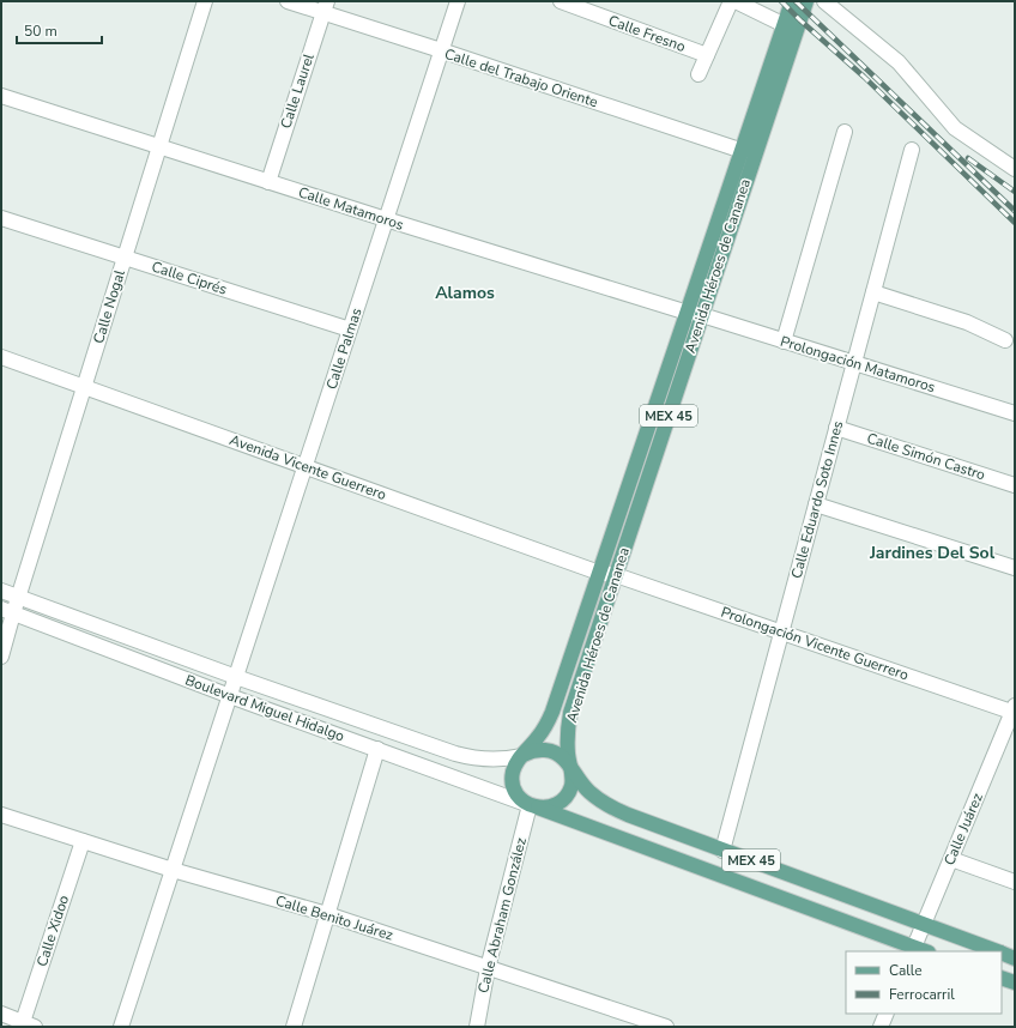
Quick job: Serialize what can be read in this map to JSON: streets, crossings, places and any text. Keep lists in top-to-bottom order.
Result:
{
  "streets": {
    "main road": ["Avenida Héroes de Cananea", "MEX 45"],
    "street": [
      "Calle Fresno",
      "Calle del Trabajo Oriente",
      "Calle Laurel",
      "Calle Matamoros",
      "Calle Ciprés",
      "Calle Nogal",
      "Calle Palmas",
      "Prolongación Matamoros",
      "Calle Simón Castro",
      "Avenida Vicente Guerrero",
      "Calle Eduardo Soto Innes",
      "Prolongación Vicente Guerrero",
      "Boulevard Miguel Hidalgo",
      "Calle Juárez",
      "Calle Abraham González",
      "Calle Benito Juárez",
      "Calle Xidoo"
    ]
  },
  "crossings": [
    ["Calle del Trabajo Oriente", "Calle Laurel"],
    ["Calle del Trabajo Oriente", "Avenida Héroes de Cananea"],
    ["Calle del Trabajo Oriente", "Calle Palmas"],
    ["Calle Laurel", "Calle Matamoros"],
    ["Calle Matamoros", "Avenida Héroes de Cananea"],
    ["Calle Matamoros", "Calle Nogal"],
    ["Calle Matamoros", "Calle Palmas"],
    ["Calle Matamoros", "Prolongación Matamoros"],
    ["Avenida Héroes de Cananea", "Prolongación Matamoros"],
    ["Avenida Héroes de Cananea", "MEX 45"],
    ["Avenida Héroes de Cananea", "Avenida Vicente Guerrero"],
    ["Avenida Héroes de Cananea", "Prolongación Vicente Guerrero"],
    ["Avenida Héroes de Cananea", "Boulevard Miguel Hidalgo"],
    ["Avenida Héroes de Cananea", "Calle Abraham González"],
    ["Calle Ciprés", "Calle Nogal"],
    ["Calle Ciprés", "Calle Palmas"],
    ["Calle Nogal", "Avenida Vicente Guerrero"],
    ["Calle Nogal", "Boulevard Miguel Hidalgo"],
    ["Calle Palmas", "Avenida Vicente Guerrero"],
    ["Calle Palmas", "Boulevard Miguel Hidalgo"],
    ["Calle Palmas", "Calle Benito Juárez"],
    ["Prolongación Matamoros", "Calle Eduardo Soto Innes"],
    ["MEX 45", "Calle Eduardo Soto Innes"],
    ["MEX 45", "Boulevard Miguel Hidalgo"],
    ["MEX 45", "Calle Juárez"],
    ["MEX 45", "Calle Abraham González"],
    ["Calle Simón Castro", "Calle Eduardo Soto Innes"],
    ["Avenida Vicente Guerrero", "Prolongación Vicente Guerrero"],
    ["Calle Eduardo Soto Innes", "Prolongación Vicente Guerrero"],
    ["Prolongación Vicente Guerrero", "Calle Juárez"],
    ["Boulevard Miguel Hidalgo", "Calle Abraham González"],
    ["Calle Abraham González", "Calle Benito Juárez"],
    ["Calle Benito Juárez", "Calle Xidoo"]
  ],
  "districts": ["Alamos", "Jardines Del Sol"],
  "legend": ["Calle", "Ferrocarril"],
  "scale_bar": "50 m"
}
